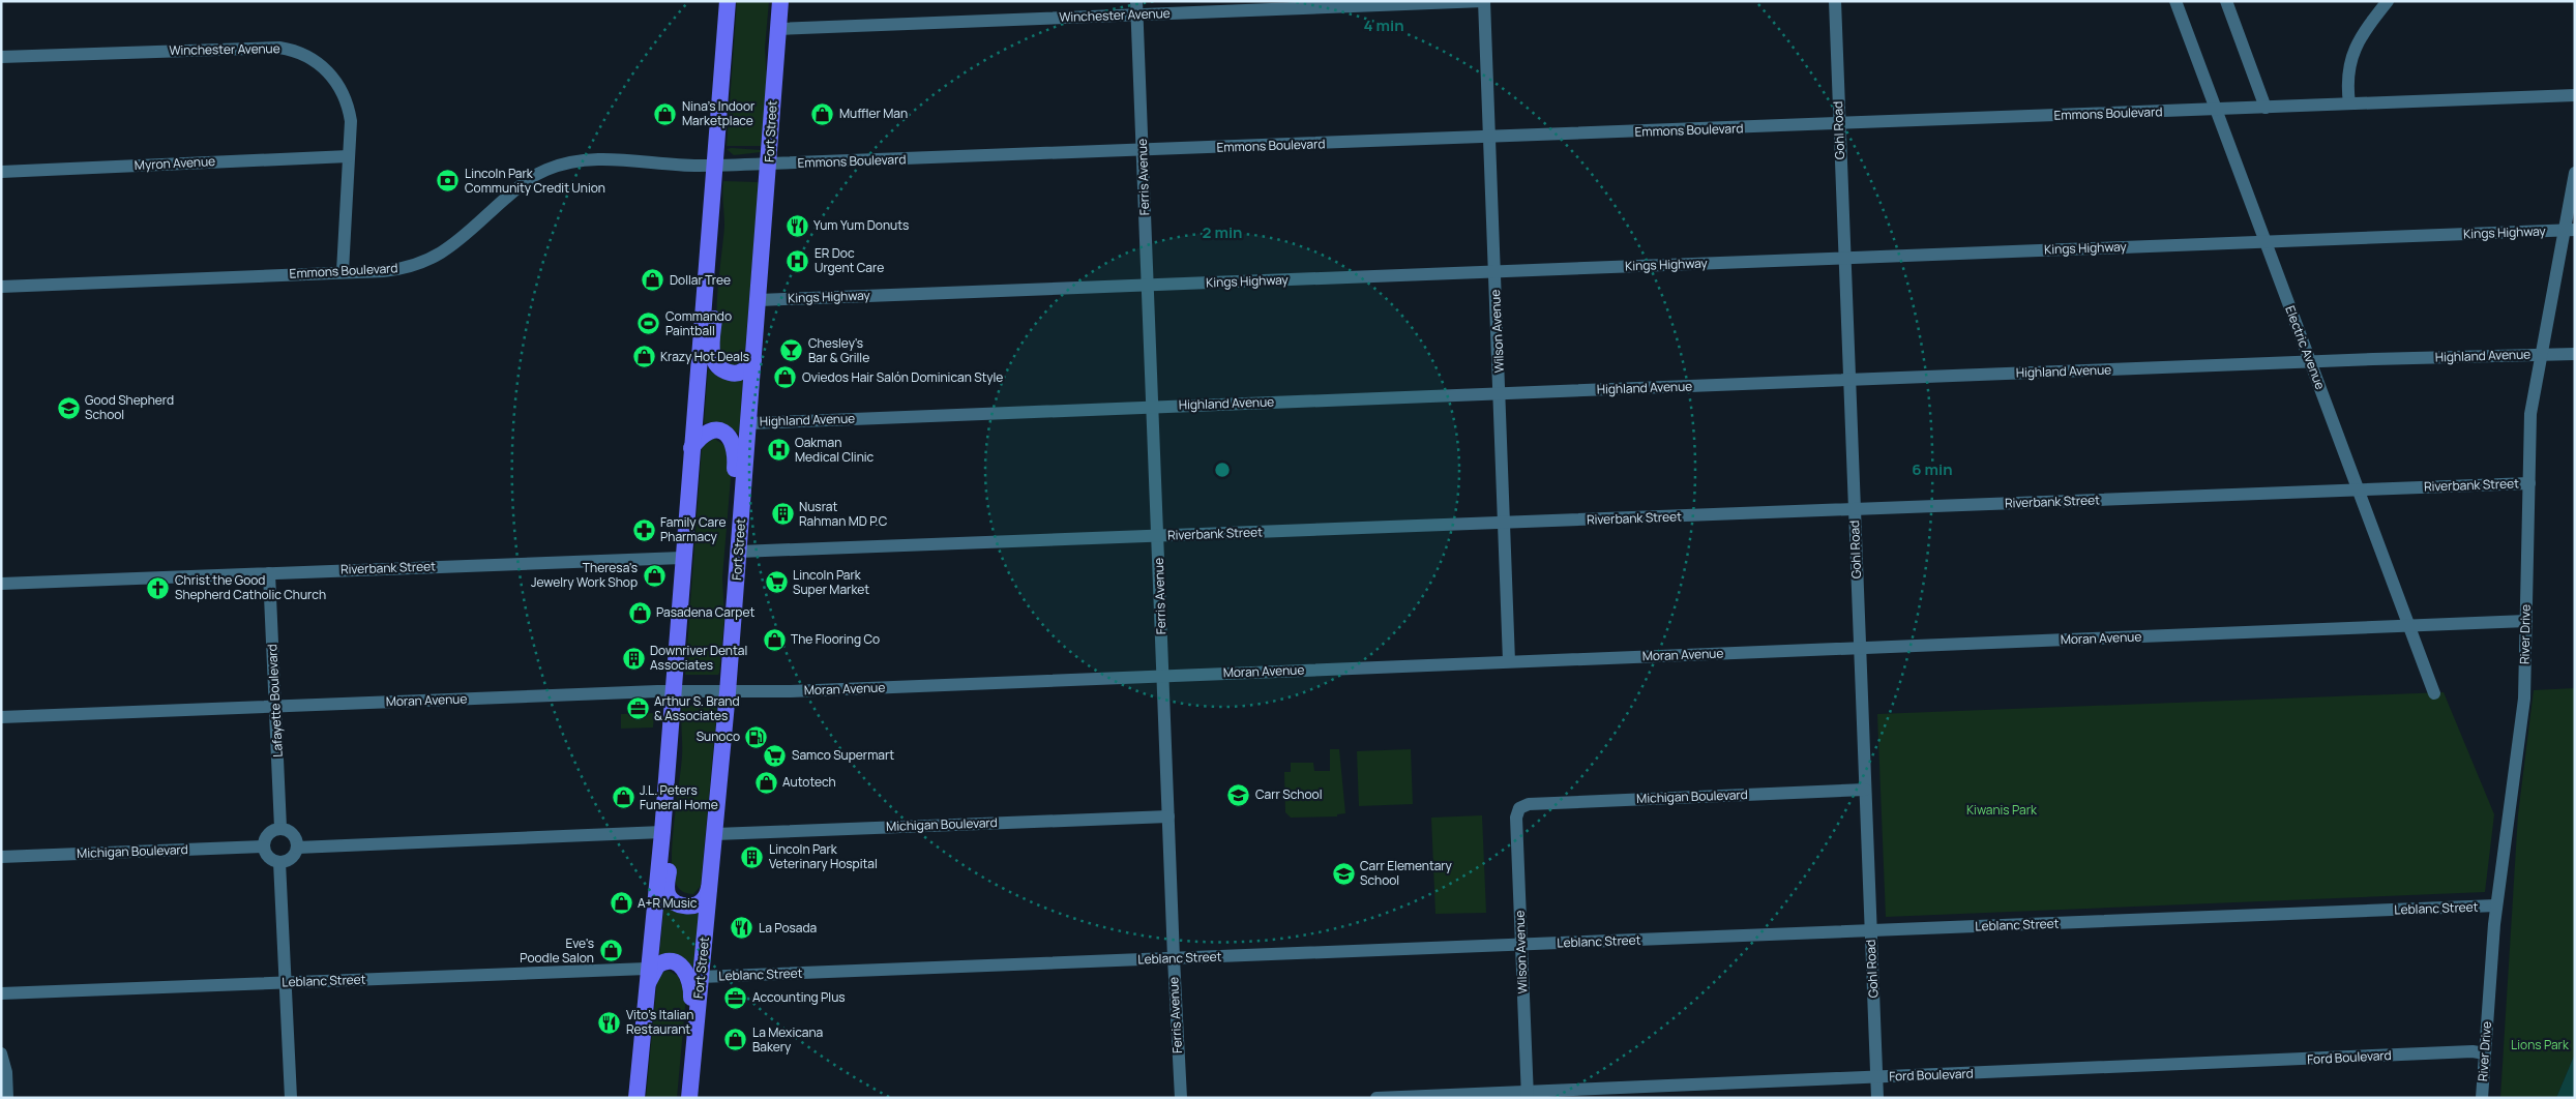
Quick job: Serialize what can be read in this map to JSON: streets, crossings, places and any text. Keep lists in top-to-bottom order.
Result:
{
  "streets": {
    "main road": ["Fort Street"],
    "street": [
      "Winchester Avenue",
      "Emmons Boulevard",
      "Gohl Road",
      "Myron Avenue",
      "Ferris Avenue",
      "Kings Highway",
      "Wilson Avenue",
      "Electric Avenue",
      "Highland Avenue",
      "Riverbank Street",
      "River Drive",
      "Moran Avenue",
      "Lafayette Boulevard",
      "Michigan Boulevard",
      "Leblanc Street",
      "Ford Boulevard"
    ]
  },
  "crossings": [
    ["Winchester Avenue", "Emmons Boulevard"],
    ["Winchester Avenue", "Fort Street"],
    ["Winchester Avenue", "Myron Avenue"],
    ["Winchester Avenue", "Ferris Avenue"],
    ["Winchester Avenue", "Wilson Avenue"],
    ["Emmons Boulevard", "Gohl Road"],
    ["Emmons Boulevard", "Fort Street"],
    ["Emmons Boulevard", "Ferris Avenue"],
    ["Emmons Boulevard", "Wilson Avenue"],
    ["Emmons Boulevard", "Electric Avenue"],
    ["Gohl Road", "Kings Highway"],
    ["Gohl Road", "Highland Avenue"],
    ["Gohl Road", "Riverbank Street"],
    ["Gohl Road", "Moran Avenue"],
    ["Gohl Road", "Michigan Boulevard"],
    ["Gohl Road", "Leblanc Street"],
    ["Gohl Road", "Ford Boulevard"],
    ["Fort Street", "Kings Highway"],
    ["Fort Street", "Highland Avenue"],
    ["Fort Street", "Riverbank Street"],
    ["Fort Street", "Moran Avenue"],
    ["Fort Street", "Michigan Boulevard"],
    ["Fort Street", "Leblanc Street"],
    ["Ferris Avenue", "Kings Highway"],
    ["Ferris Avenue", "Highland Avenue"],
    ["Ferris Avenue", "Riverbank Street"],
    ["Ferris Avenue", "Moran Avenue"],
    ["Ferris Avenue", "Michigan Boulevard"],
    ["Ferris Avenue", "Leblanc Street"],
    ["Kings Highway", "Wilson Avenue"],
    ["Kings Highway", "Electric Avenue"],
    ["Kings Highway", "River Drive"],
    ["Wilson Avenue", "Highland Avenue"],
    ["Wilson Avenue", "Riverbank Street"],
    ["Wilson Avenue", "Moran Avenue"],
    ["Wilson Avenue", "Michigan Boulevard"],
    ["Wilson Avenue", "Leblanc Street"],
    ["Wilson Avenue", "Ford Boulevard"],
    ["Electric Avenue", "Highland Avenue"],
    ["Electric Avenue", "Riverbank Street"],
    ["Electric Avenue", "Moran Avenue"],
    ["Highland Avenue", "River Drive"],
    ["Riverbank Street", "River Drive"],
    ["Riverbank Street", "Lafayette Boulevard"],
    ["River Drive", "Moran Avenue"],
    ["River Drive", "Leblanc Street"],
    ["River Drive", "Ford Boulevard"],
    ["Moran Avenue", "Lafayette Boulevard"],
    ["Lafayette Boulevard", "Michigan Boulevard"]
  ],
  "parks": ["Kiwanis Park", "Lions Park"],
  "places": {
    "shop": [
      "Nina's Indoor Marketplace",
      "Muffler Man",
      "Dollar Tree",
      "Krazy Hot Deals",
      "Oviedos Hair Salón Dominican Style",
      "Theresa's Jewelry Work Shop",
      "Pasadena Carpet",
      "The Flooring Co",
      "Autotech",
      "J.L. Peters Funeral Home",
      "A+R Music",
      "Eve's Poodle Salon",
      "La Mexicana Bakery"
    ],
    "bank": ["Lincoln Park Community Credit Union"],
    "restaurant": ["Yum Yum Donuts", "La Posada", "Vito's Italian Restaurant"],
    "hospital": ["ER Doc Urgent Care", "Oakman Medical Clinic"],
    "sports": ["Commando Paintball"],
    "bar": ["Chesley's Bar & Grille"],
    "school or university": ["Good Shepherd School", "Carr School", "Carr Elementary School"],
    "building": ["Nusrat Rahman MD P.C", "Downriver Dental Associates", "Lincoln Park Veterinary Hospital"],
    "pharmacy": ["Family Care Pharmacy"],
    "supermarket": ["Lincoln Park Super Market", "Samco Supermart"],
    "church": ["Christ the Good Shepherd Catholic Church"],
    "office": ["Arthur S. Brand & Associates", "Accounting Plus"],
    "fuel station": ["Sunoco"]
  },
  "rings": ["4 min", "2 min", "6 min"]
}
